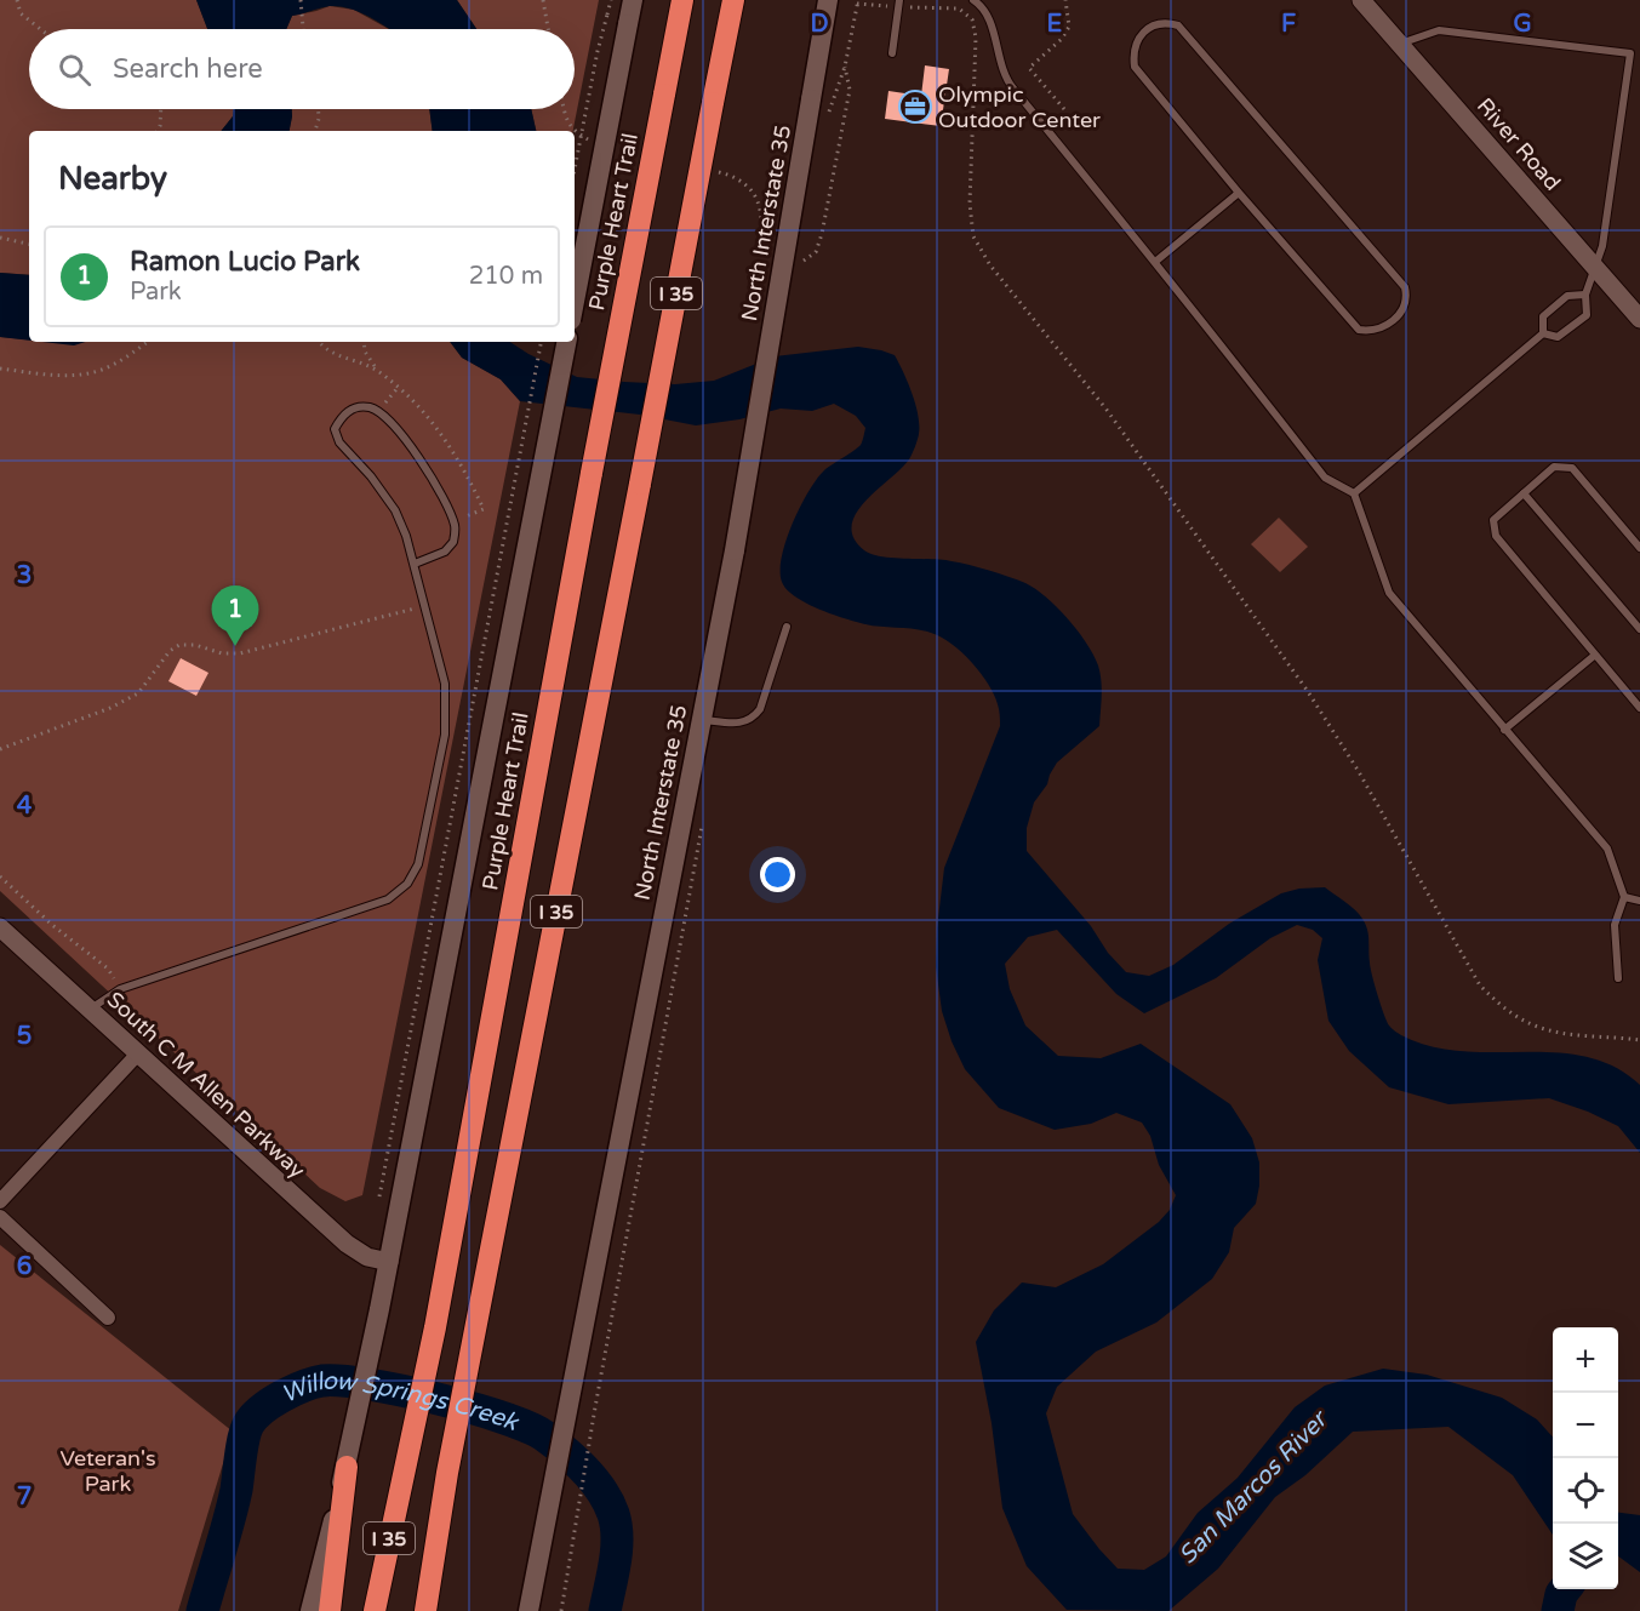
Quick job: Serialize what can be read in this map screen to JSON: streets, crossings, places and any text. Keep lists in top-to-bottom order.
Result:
{
  "streets": {
    "highway": ["Purple Heart Trail", "I 35"],
    "main road": ["North Interstate 35"],
    "street": ["River Road", "South C M Allen Parkway"]
  },
  "water": ["Willow Springs Creek", "San Marcos River"],
  "parks": ["Veteran's Park"],
  "places": {
    "office": ["Olympic Outdoor Center"]
  },
  "page": {
    "search": "Search here",
    "heading": "Nearby",
    "list": [
      {
        "mark": "1",
        "name": "Ramon Lucio Park",
        "note": "Park",
        "value": "210 m"
      }
    ],
    "pins": "1",
    "map_buttons": ["+", "−"]
  },
  "grid": {
    "columns": [
      "D",
      "E",
      "F",
      "G"
    ],
    "rows": [
      "3",
      "4",
      "5",
      "6",
      "7"
    ]
  }
}
